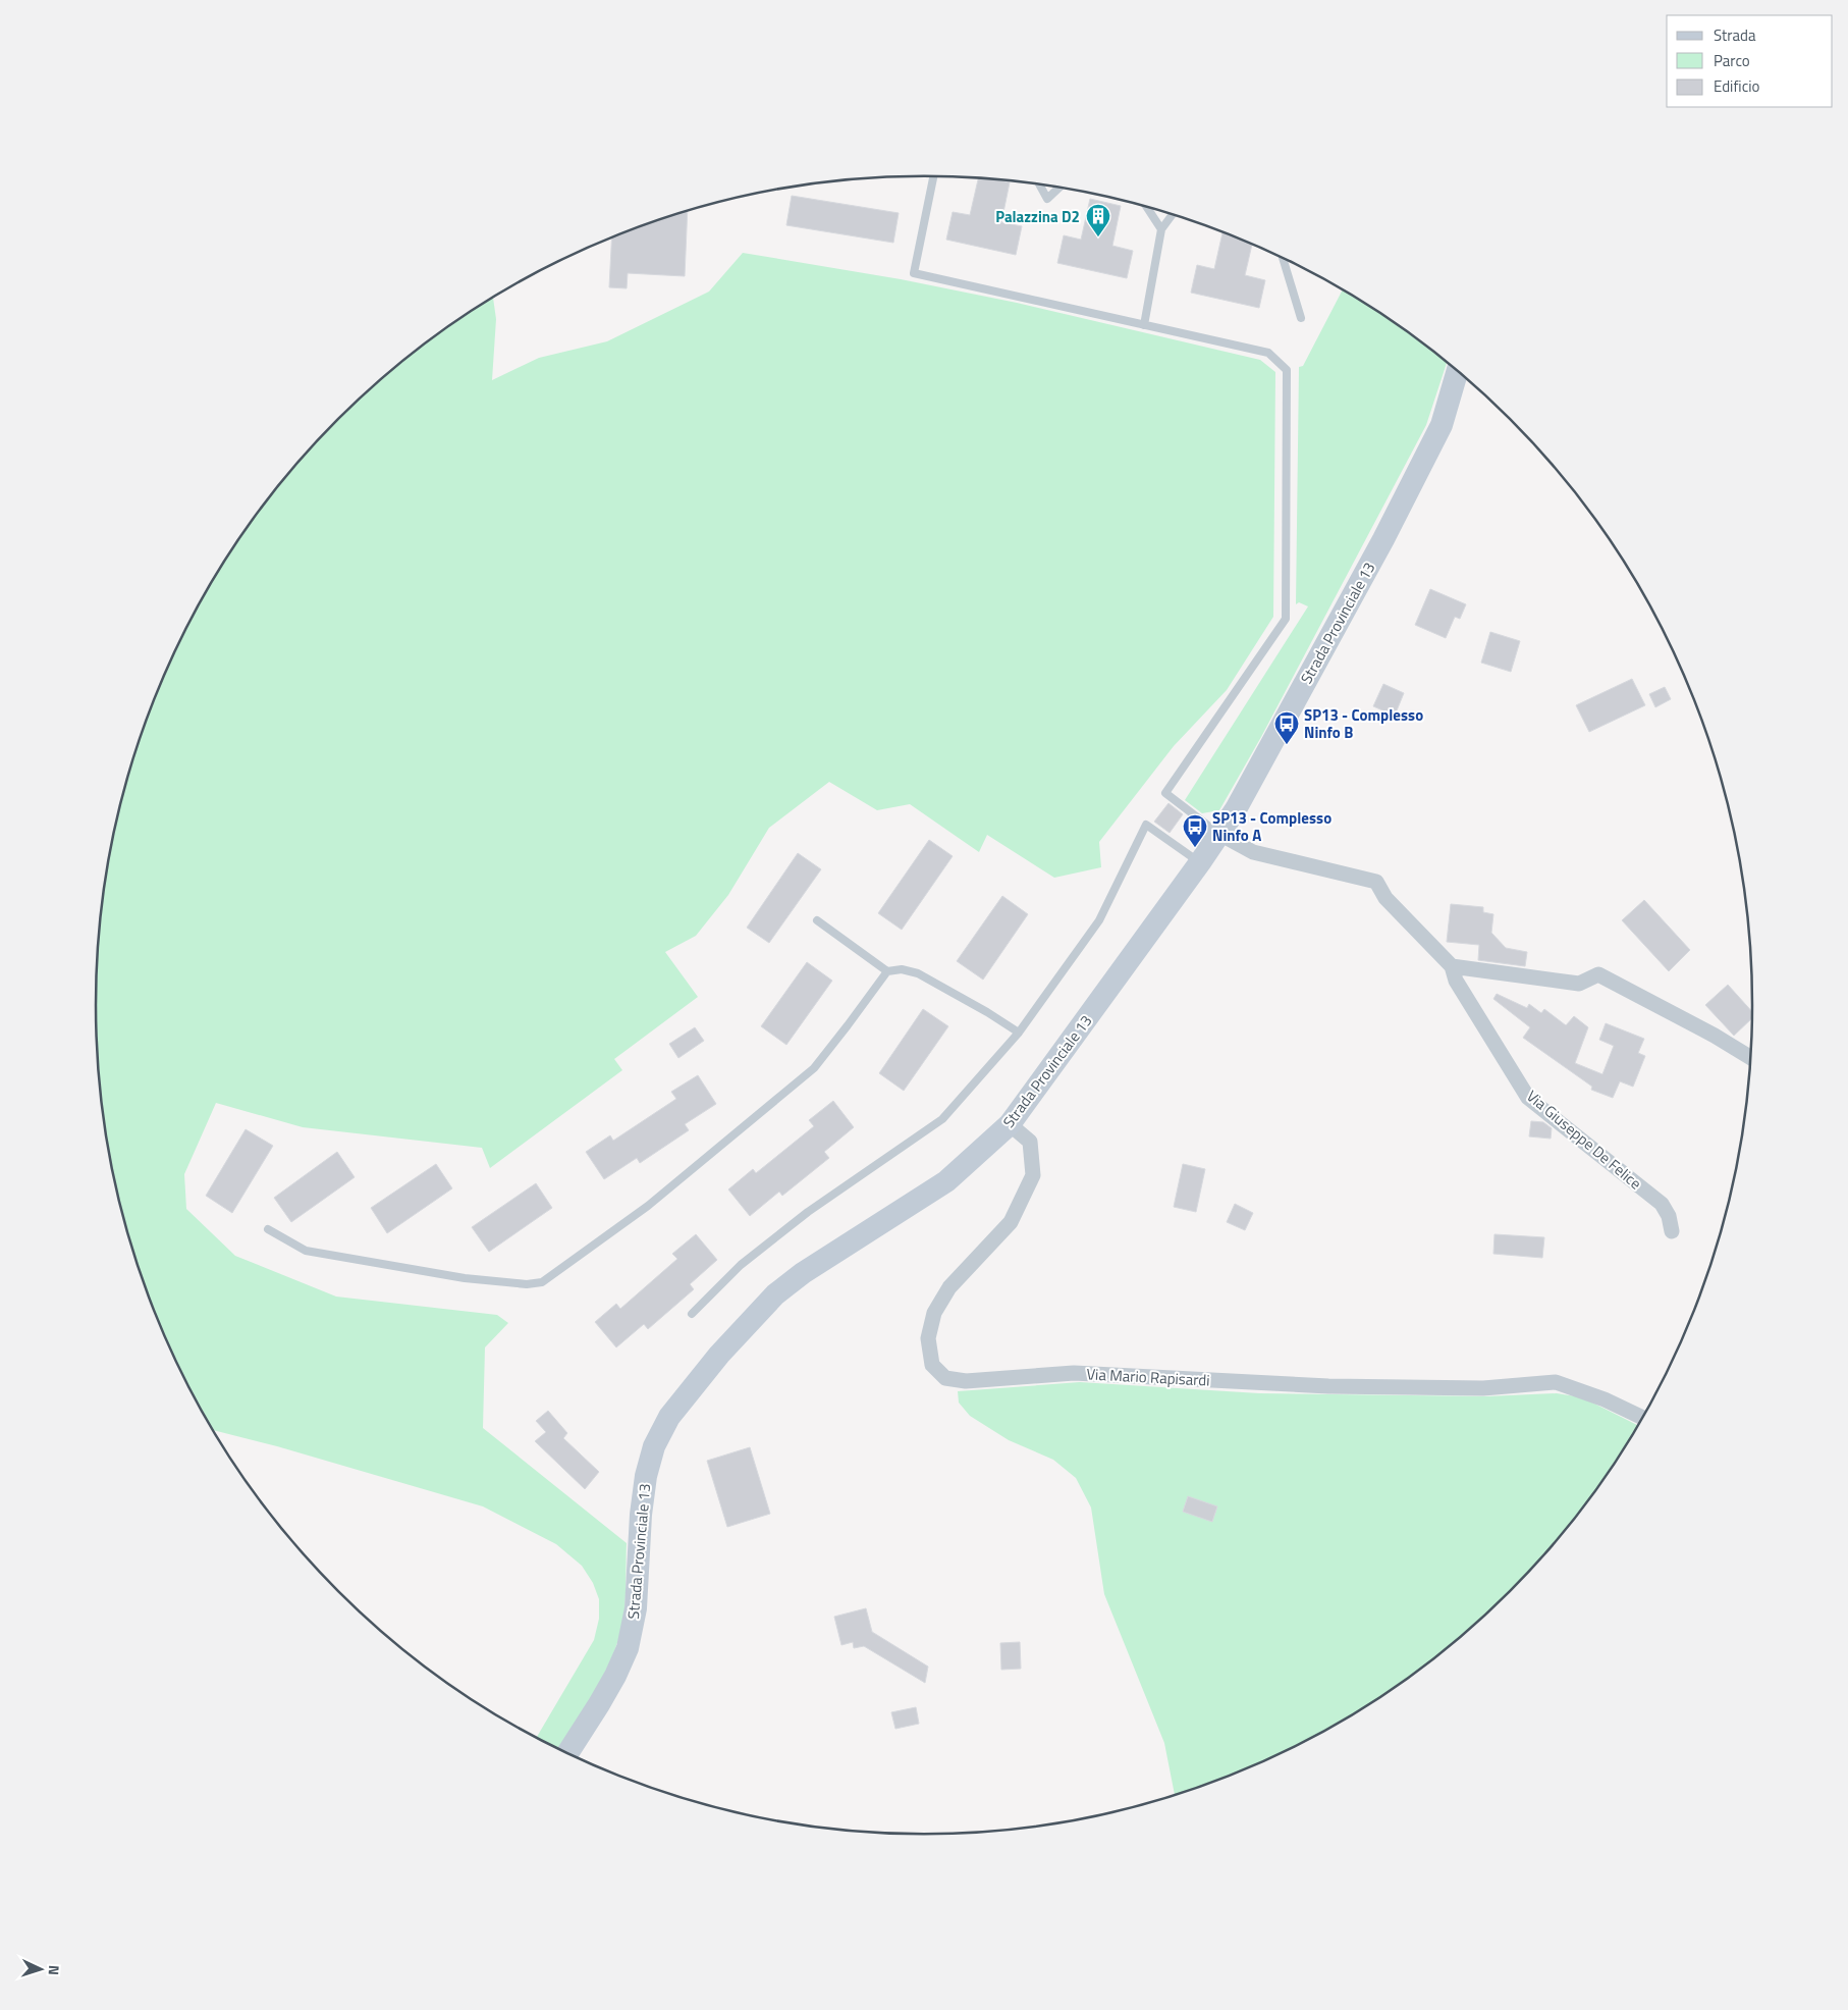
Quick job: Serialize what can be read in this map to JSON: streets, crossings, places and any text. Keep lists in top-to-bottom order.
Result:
{
  "streets": {
    "main road": ["Strada Provinciale 13"],
    "street": ["Via Giuseppe De Felice", "Via Mario Rapisardi"]
  },
  "crossings": [
    ["Strada Provinciale 13", "Via Mario Rapisardi"]
  ],
  "places": {
    "building": ["Palazzina D2"],
    "bus stop": ["SP13 - Complesso Ninfo B", "SP13 - Complesso Ninfo A"]
  },
  "legend": ["Strada", "Parco", "Edificio"],
  "north": "right"
}
